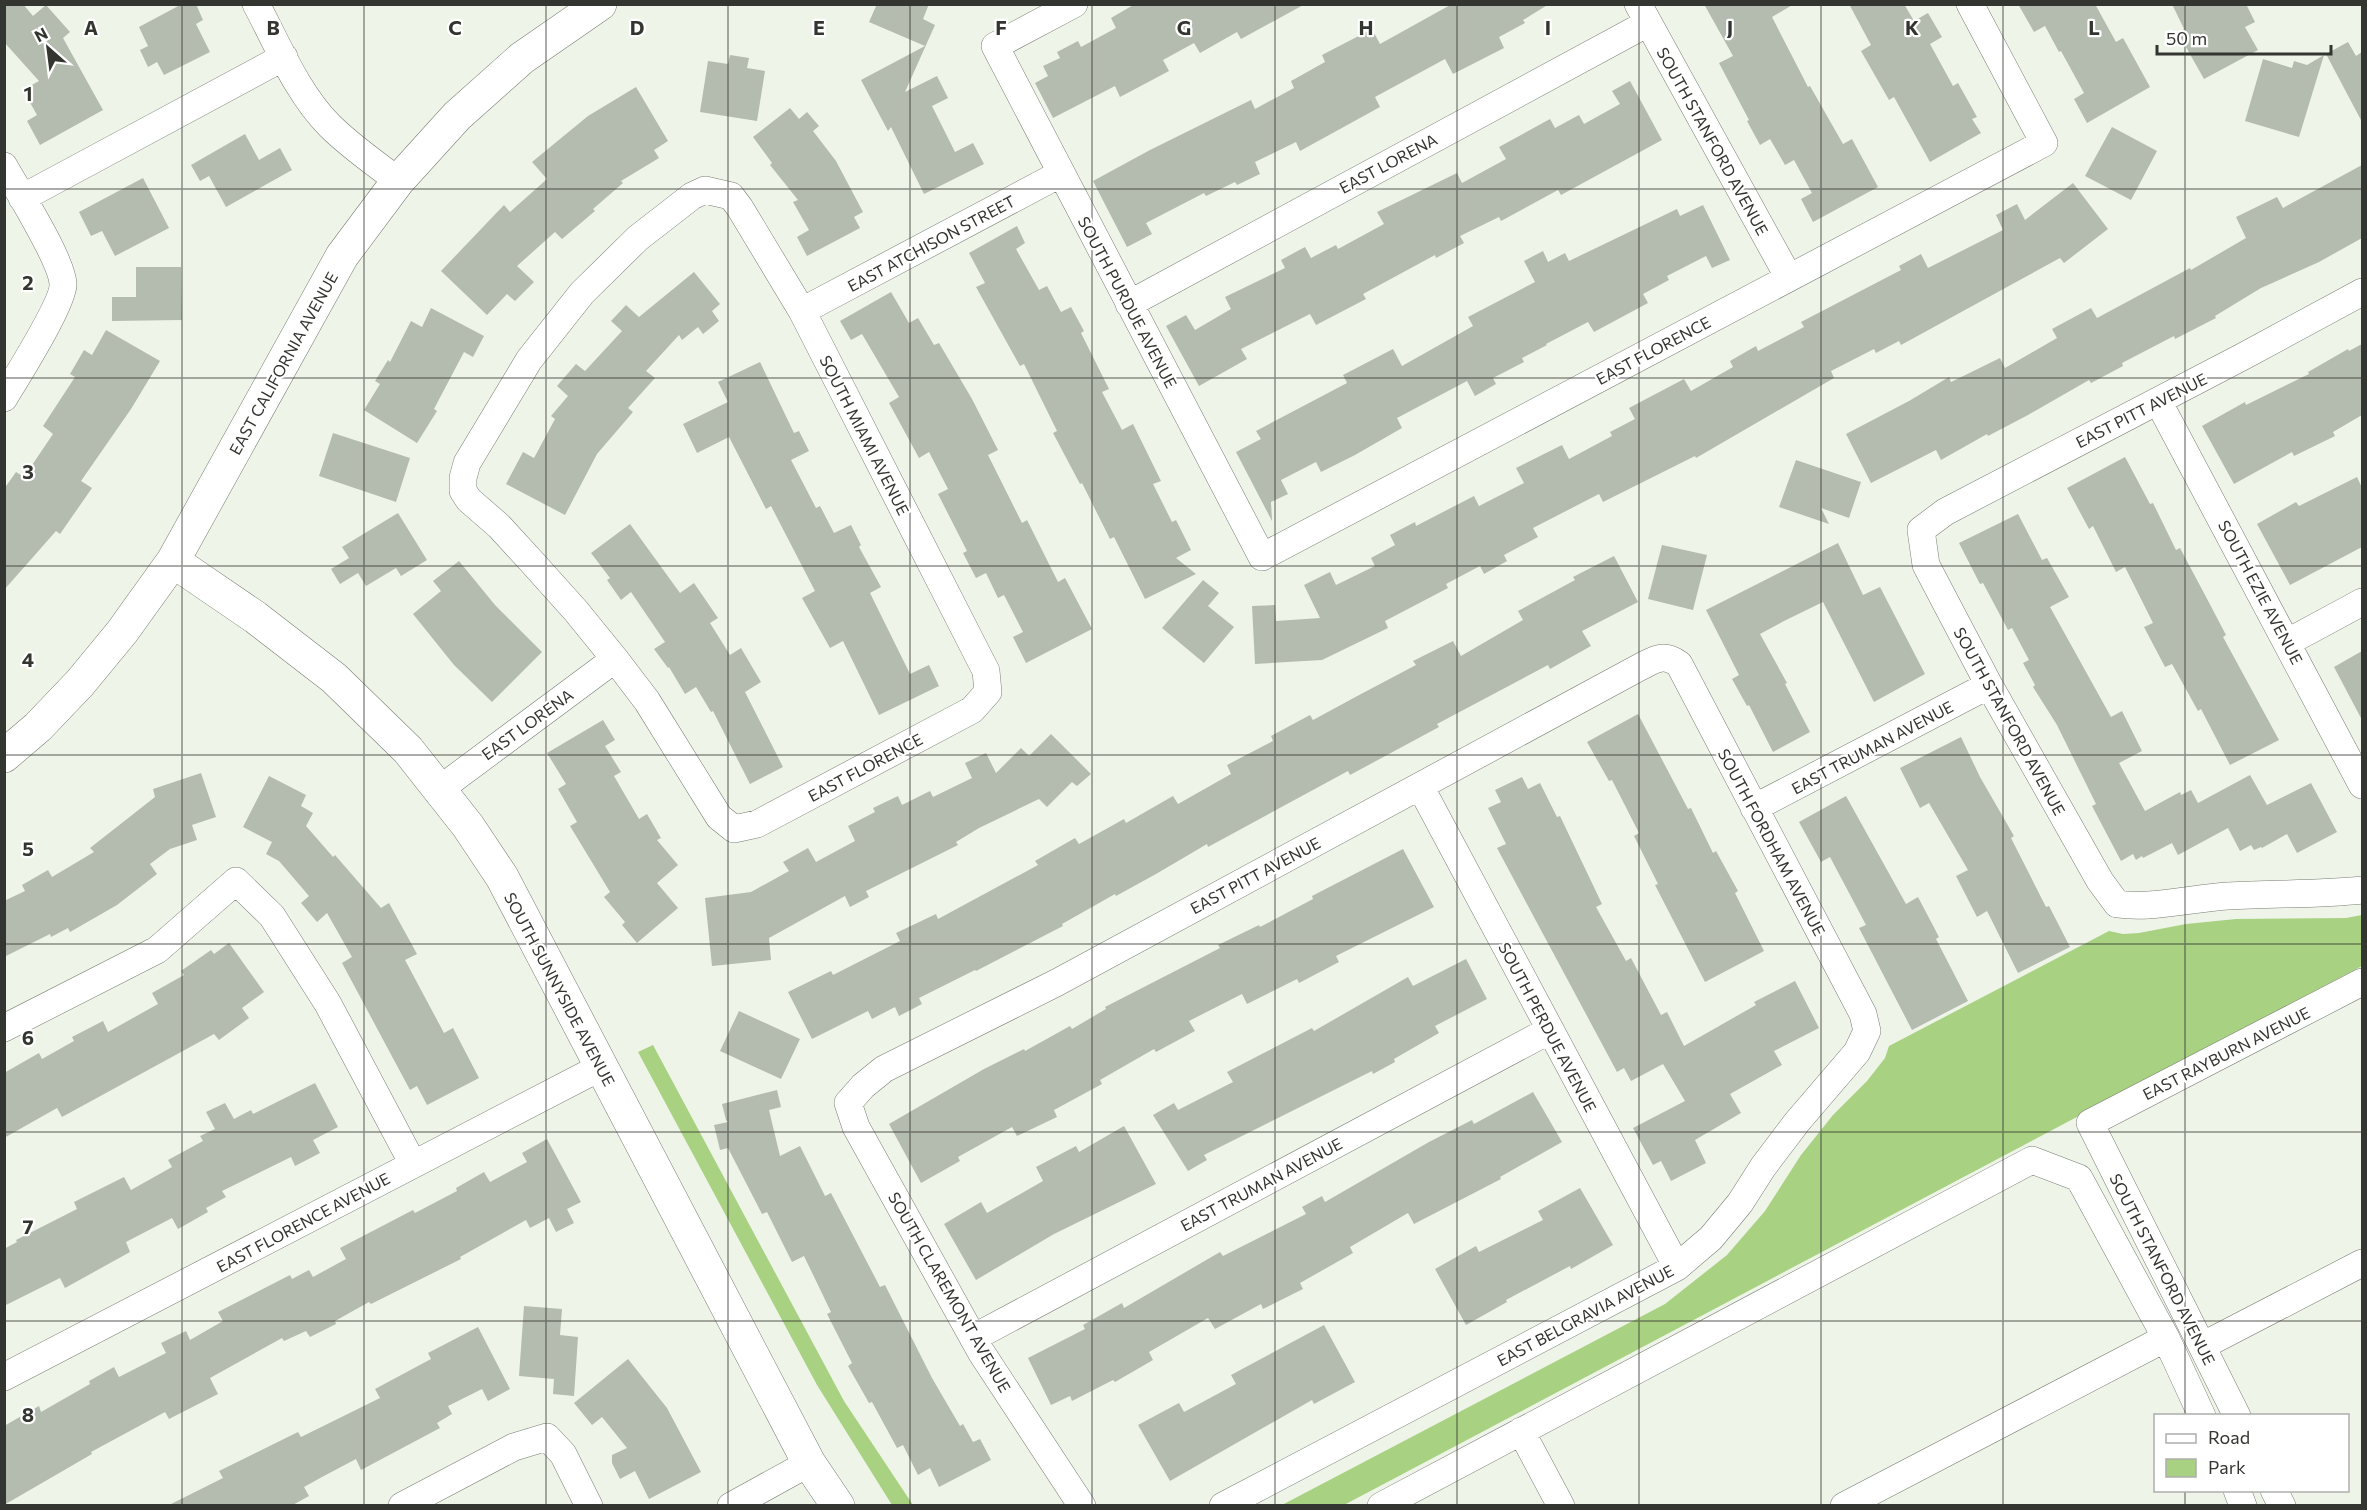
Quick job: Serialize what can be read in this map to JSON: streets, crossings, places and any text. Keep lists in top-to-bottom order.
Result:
{
  "streets": {
    "street": [
      "SOUTH STANFORD AVENUE",
      "EAST LORENA",
      "EAST ATCHISON STREET",
      "SOUTH PURDUE AVENUE",
      "EAST FLORENCE",
      "EAST CALIFORNIA AVENUE",
      "EAST PITT AVENUE",
      "SOUTH MIAMI AVENUE",
      "SOUTH EZIE AVENUE",
      "EAST TRUMAN AVENUE",
      "SOUTH FORDHAM AVENUE",
      "SOUTH SUNNYSIDE AVENUE",
      "SOUTH PERDUE AVENUE",
      "EAST RAYBURN AVENUE",
      "EAST FLORENCE AVENUE",
      "SOUTH CLAREMONT AVENUE",
      "EAST BELGRAVIA AVENUE"
    ]
  },
  "crossings": [
    ["SOUTH STANFORD AVENUE", "EAST LORENA"],
    ["SOUTH STANFORD AVENUE", "EAST FLORENCE"],
    ["SOUTH STANFORD AVENUE", "EAST PITT AVENUE"],
    ["SOUTH STANFORD AVENUE", "EAST TRUMAN AVENUE"],
    ["SOUTH STANFORD AVENUE", "EAST RAYBURN AVENUE"],
    ["EAST LORENA", "SOUTH PURDUE AVENUE"],
    ["EAST LORENA", "EAST FLORENCE"],
    ["EAST LORENA", "SOUTH MIAMI AVENUE"],
    ["EAST LORENA", "SOUTH SUNNYSIDE AVENUE"],
    ["EAST ATCHISON STREET", "SOUTH PURDUE AVENUE"],
    ["EAST ATCHISON STREET", "SOUTH MIAMI AVENUE"],
    ["SOUTH PURDUE AVENUE", "EAST FLORENCE"],
    ["EAST FLORENCE", "SOUTH MIAMI AVENUE"],
    ["EAST CALIFORNIA AVENUE", "SOUTH SUNNYSIDE AVENUE"],
    ["EAST PITT AVENUE", "SOUTH EZIE AVENUE"],
    ["EAST PITT AVENUE", "SOUTH FORDHAM AVENUE"],
    ["EAST PITT AVENUE", "SOUTH PERDUE AVENUE"],
    ["EAST PITT AVENUE", "SOUTH CLAREMONT AVENUE"],
    ["EAST TRUMAN AVENUE", "SOUTH FORDHAM AVENUE"],
    ["EAST TRUMAN AVENUE", "SOUTH PERDUE AVENUE"],
    ["EAST TRUMAN AVENUE", "SOUTH CLAREMONT AVENUE"],
    ["SOUTH FORDHAM AVENUE", "EAST BELGRAVIA AVENUE"],
    ["SOUTH SUNNYSIDE AVENUE", "EAST FLORENCE AVENUE"],
    ["SOUTH PERDUE AVENUE", "EAST BELGRAVIA AVENUE"]
  ],
  "legend": ["Road", "Park"],
  "scale_bar": "50 m",
  "north": "top left",
  "grid": {
    "columns": [
      "A",
      "B",
      "C",
      "D",
      "E",
      "F",
      "G",
      "H",
      "I",
      "J",
      "K",
      "L"
    ],
    "rows": [
      "1",
      "2",
      "3",
      "4",
      "5",
      "6",
      "7",
      "8"
    ]
  }
}
